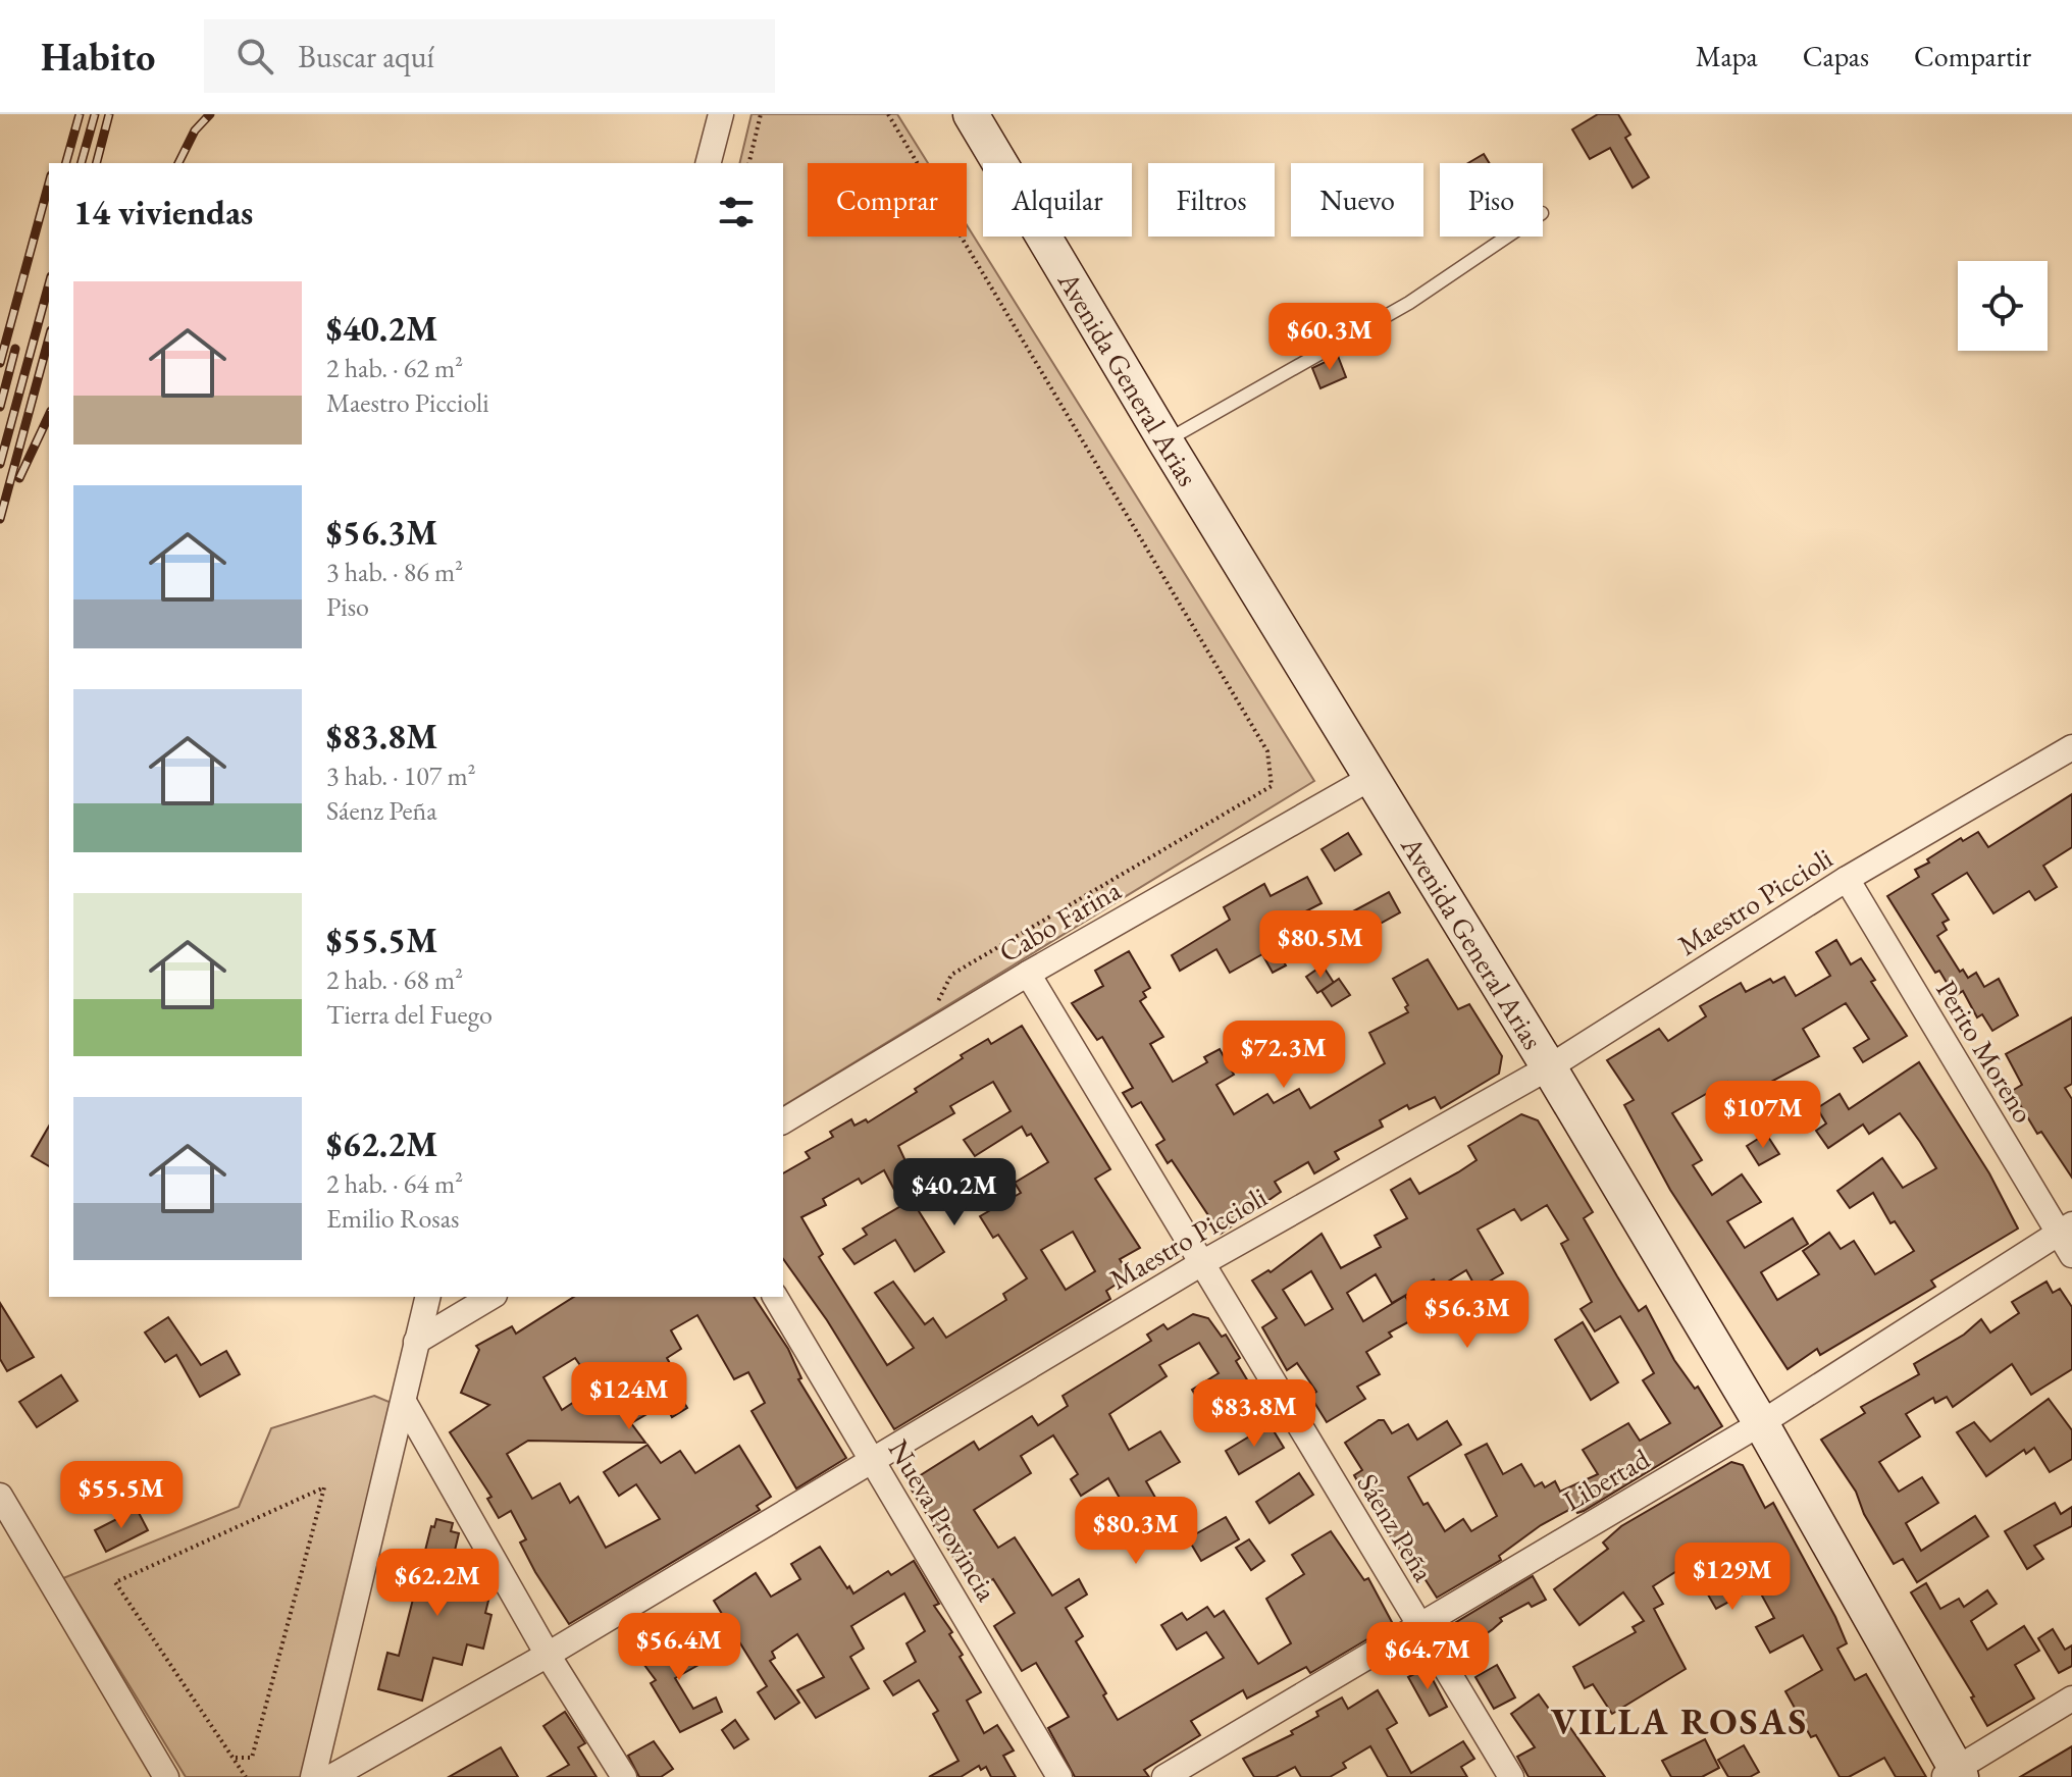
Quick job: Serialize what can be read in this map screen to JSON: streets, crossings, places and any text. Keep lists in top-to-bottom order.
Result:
{
  "streets": {
    "main road": ["Avenida General Arias"],
    "street": [
      "Maestro Piccioli",
      "Cabo Farina",
      "Perito Moreno",
      "Libertad",
      "Nueva Provincia",
      "Sáenz Peña"
    ]
  },
  "crossings": [
    ["Avenida General Arias", "Maestro Piccioli"],
    ["Avenida General Arias", "Cabo Farina"],
    ["Avenida General Arias", "Libertad"],
    ["Maestro Piccioli", "Perito Moreno"],
    ["Maestro Piccioli", "Nueva Provincia"],
    ["Maestro Piccioli", "Sáenz Peña"],
    ["Cabo Farina", "Sáenz Peña"],
    ["Perito Moreno", "Libertad"],
    ["Libertad", "Sáenz Peña"]
  ],
  "districts": ["VILLA ROSAS"],
  "page": {
    "header": "Habito",
    "search": "Buscar aquí",
    "nav": ["Mapa", "Capas", "Compartir"],
    "chip": [
      "Comprar",
      "Alquilar",
      "Filtros",
      "Nuevo",
      "Piso"
    ],
    "heading": "14 viviendas",
    "list": [
      {
        "name": "$40.2M",
        "note": "2 hab. · 62 m² · Maestro Piccioli"
      },
      {
        "name": "$56.3M",
        "note": "3 hab. · 86 m² · Piso"
      },
      {
        "name": "$83.8M",
        "note": "3 hab. · 107 m² · Sáenz Peña"
      },
      {
        "name": "$55.5M",
        "note": "2 hab. · 68 m² · Tierra del Fuego"
      },
      {
        "name": "$62.2M",
        "note": "2 hab. · 64 m² · Emilio Rosas"
      }
    ],
    "price": [
      "$60.3M",
      "$80.5M",
      "$72.3M",
      "$107M",
      "$40.2M",
      "$56.3M",
      "$124M",
      "$83.8M",
      "$55.5M",
      "$80.3M",
      "$129M",
      "$62.2M",
      "$56.4M",
      "$64.7M"
    ]
  }
}
